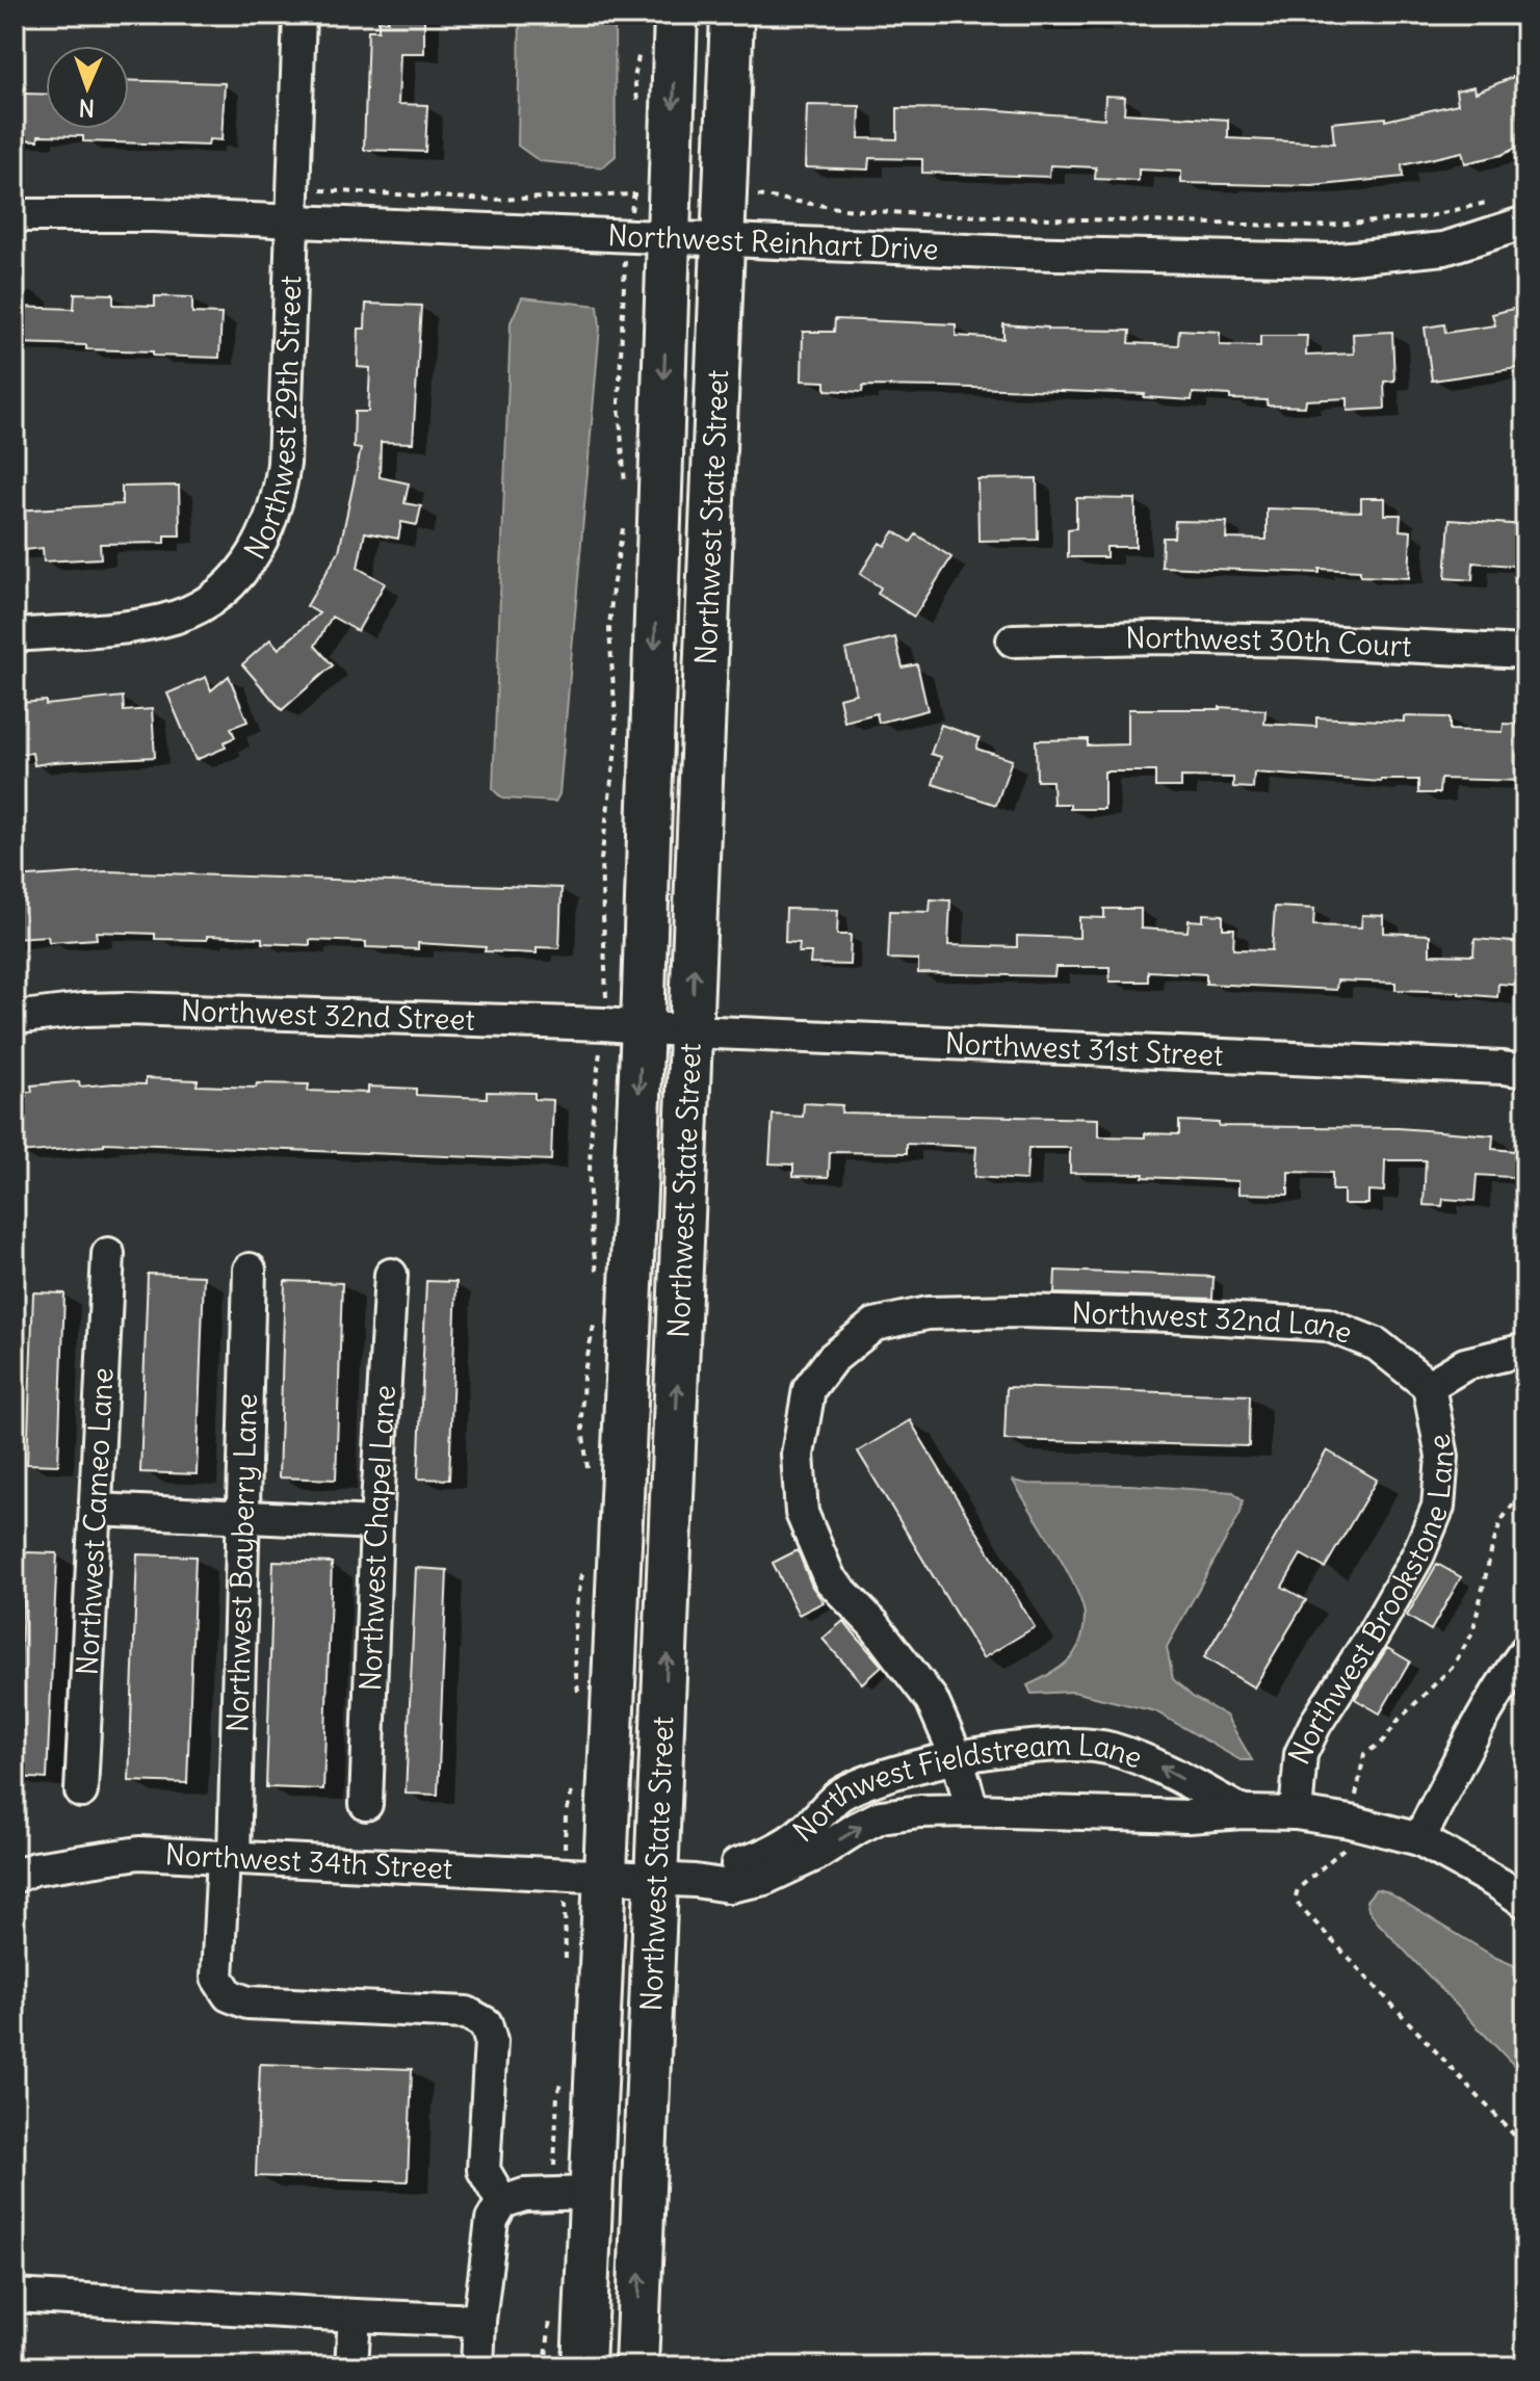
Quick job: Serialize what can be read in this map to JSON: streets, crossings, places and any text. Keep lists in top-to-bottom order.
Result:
{
  "streets": {
    "main road": ["Northwest State Street"],
    "street": [
      "Northwest Reinhart Drive",
      "Northwest 29th Street",
      "Northwest 30th Court",
      "Northwest 32nd Street",
      "Northwest 31st Street",
      "Northwest 32nd Lane",
      "Northwest Cameo Lane",
      "Northwest Chapel Lane",
      "Northwest Bayberry Lane",
      "Northwest Brookstone Lane",
      "Northwest Fieldstream Lane",
      "Northwest 34th Street"
    ]
  },
  "crossings": [
    ["Northwest Reinhart Drive", "Northwest 29th Street"],
    ["Northwest Reinhart Drive", "Northwest State Street"],
    ["Northwest State Street", "Northwest 32nd Street"],
    ["Northwest State Street", "Northwest 31st Street"],
    ["Northwest State Street", "Northwest Fieldstream Lane"],
    ["Northwest State Street", "Northwest 34th Street"],
    ["Northwest 32nd Street", "Northwest 31st Street"],
    ["Northwest 32nd Lane", "Northwest Brookstone Lane"],
    ["Northwest 32nd Lane", "Northwest Fieldstream Lane"],
    ["Northwest Bayberry Lane", "Northwest 34th Street"],
    ["Northwest Brookstone Lane", "Northwest Fieldstream Lane"],
    ["Northwest Fieldstream Lane", "Northwest 34th Street"]
  ],
  "north": "bottom"
}
